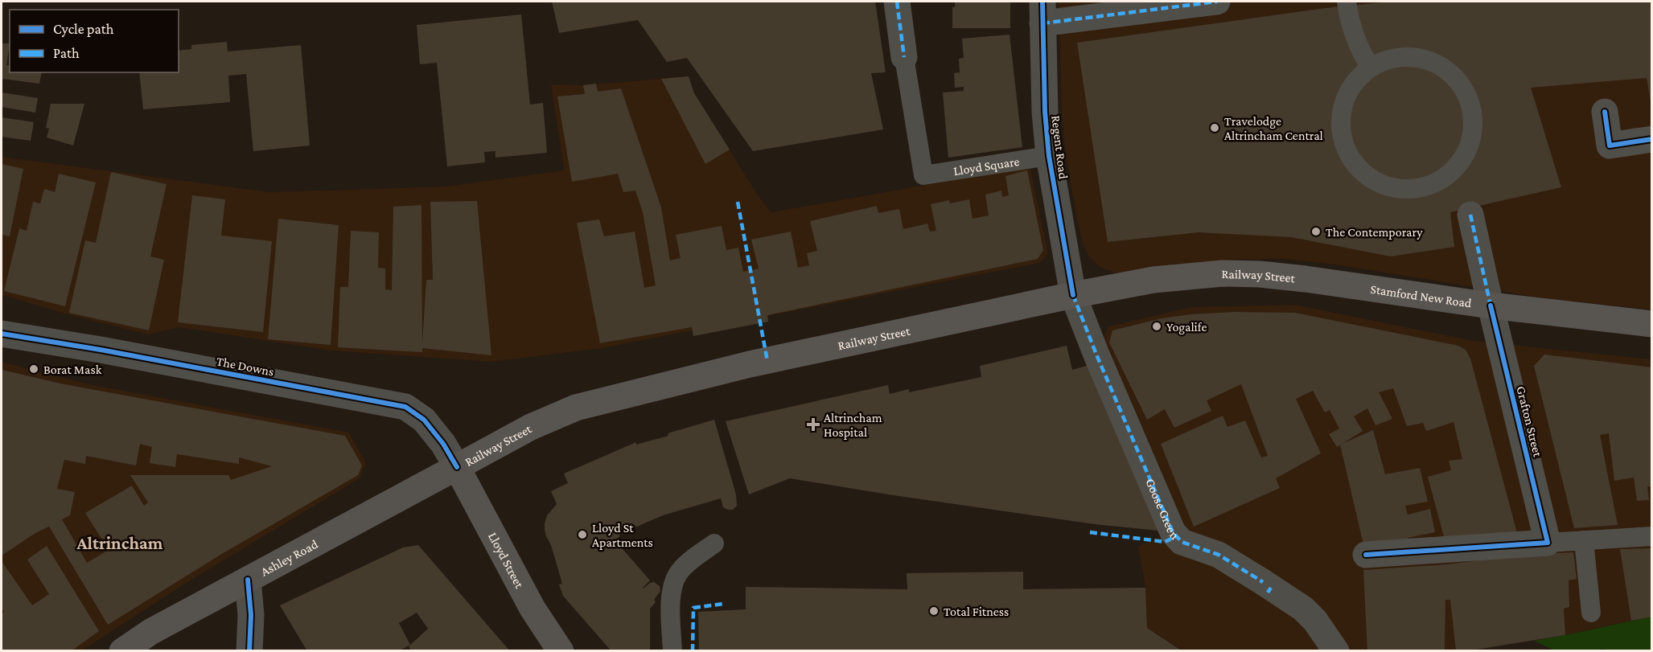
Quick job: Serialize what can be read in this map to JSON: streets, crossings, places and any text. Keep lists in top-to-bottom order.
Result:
{
  "streets": {
    "main road": [
      "Railway Street",
      "Stamford New Road",
      "Ashley Road",
      "Lloyd Street"
    ],
    "street": [
      "Regent Road",
      "The Downs",
      "Grafton Street",
      "Goose Green"
    ],
    "lane": ["Lloyd Square"]
  },
  "crossings": [
    ["Regent Road", "Lloyd Square"],
    ["Regent Road", "Railway Street"],
    ["Regent Road", "Goose Green"],
    ["Railway Street", "Stamford New Road"],
    ["Railway Street", "The Downs"],
    ["Railway Street", "Goose Green"],
    ["Railway Street", "Ashley Road"],
    ["Railway Street", "Lloyd Street"],
    ["Stamford New Road", "Grafton Street"],
    ["The Downs", "Ashley Road"],
    ["The Downs", "Lloyd Street"],
    ["Ashley Road", "Lloyd Street"]
  ],
  "districts": ["Altrincham"],
  "places": {
    "other": [
      "Travelodge Altrincham Central",
      "The Contemporary",
      "Yogalife",
      "Borat Mask",
      "Lloyd St Apartments",
      "Total Fitness"
    ],
    "health": ["Altrincham Hospital"]
  },
  "legend": ["Cycle path", "Path"]
}
